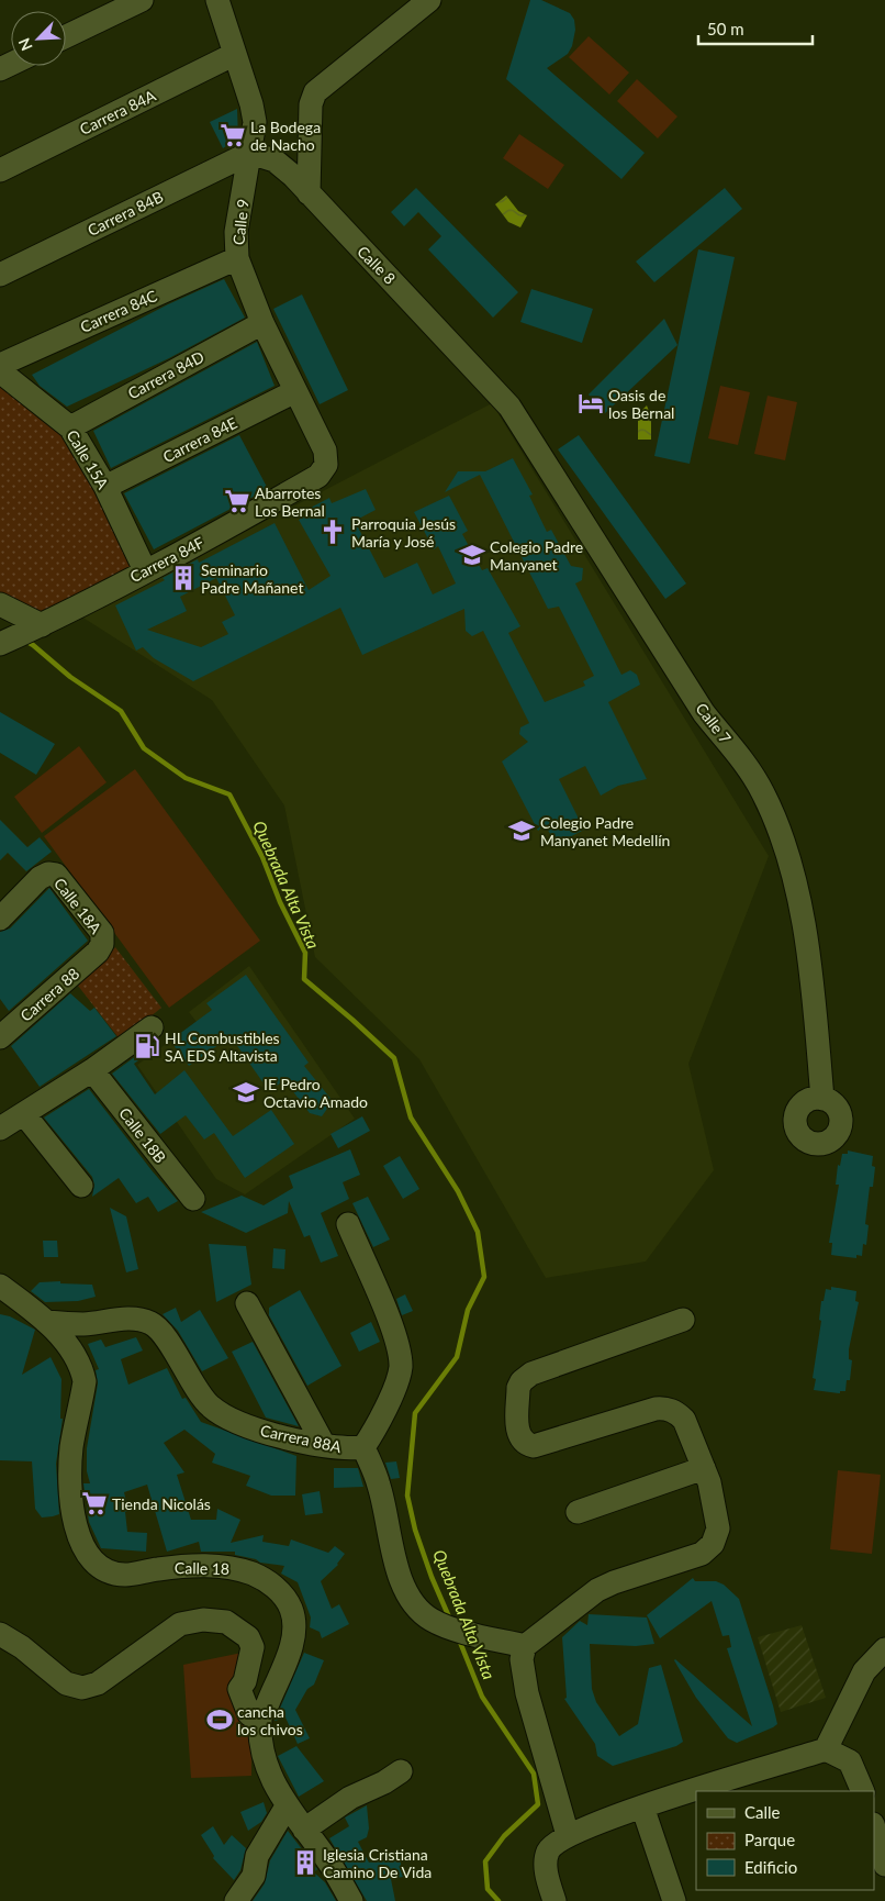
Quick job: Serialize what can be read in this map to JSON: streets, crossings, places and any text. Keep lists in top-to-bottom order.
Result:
{
  "streets": {
    "street": [
      "Carrera 84A",
      "Carrera 84B",
      "Calle 9",
      "Calle 8",
      "Carrera 84C",
      "Carrera 84D",
      "Carrera 84E",
      "Calle 15A",
      "Carrera 84F",
      "Calle 7",
      "Calle 18A",
      "Carrera 88",
      "Calle 18B",
      "Carrera 88A",
      "Calle 18"
    ]
  },
  "crossings": [
    ["Carrera 84A", "Calle 9"],
    ["Carrera 84B", "Calle 9"],
    ["Carrera 84B", "Calle 8"],
    ["Calle 9", "Calle 8"],
    ["Calle 9", "Carrera 84C"],
    ["Calle 9", "Carrera 84D"],
    ["Calle 9", "Carrera 84E"],
    ["Calle 9", "Carrera 84F"],
    ["Calle 8", "Calle 7"],
    ["Carrera 84D", "Calle 15A"],
    ["Carrera 84E", "Calle 15A"],
    ["Calle 15A", "Carrera 84F"],
    ["Calle 18A", "Carrera 88"],
    ["Carrera 88A", "Calle 18"]
  ],
  "water": ["Quebrada Alta Vista"],
  "places": {
    "supermarket": ["La Bodega de Nacho", "Abarrotes Los Bernal", "Tienda Nicolás"],
    "hotel": ["Oasis de los Bernal"],
    "church": ["Parroquia Jesús María y José"],
    "school or university": ["Colegio Padre Manyanet", "Colegio Padre Manyanet Medellín", "IE Pedro Octavio Amado"],
    "building": ["Seminario Padre Mañanet", "Iglesia Cristiana Camino De Vida"],
    "fuel station": ["HL Combustibles SA EDS Altavista"],
    "sports": ["cancha los chivos"]
  },
  "legend": ["Calle", "Parque", "Edificio"],
  "scale_bar": "50 m",
  "north": "bottom left"
}
